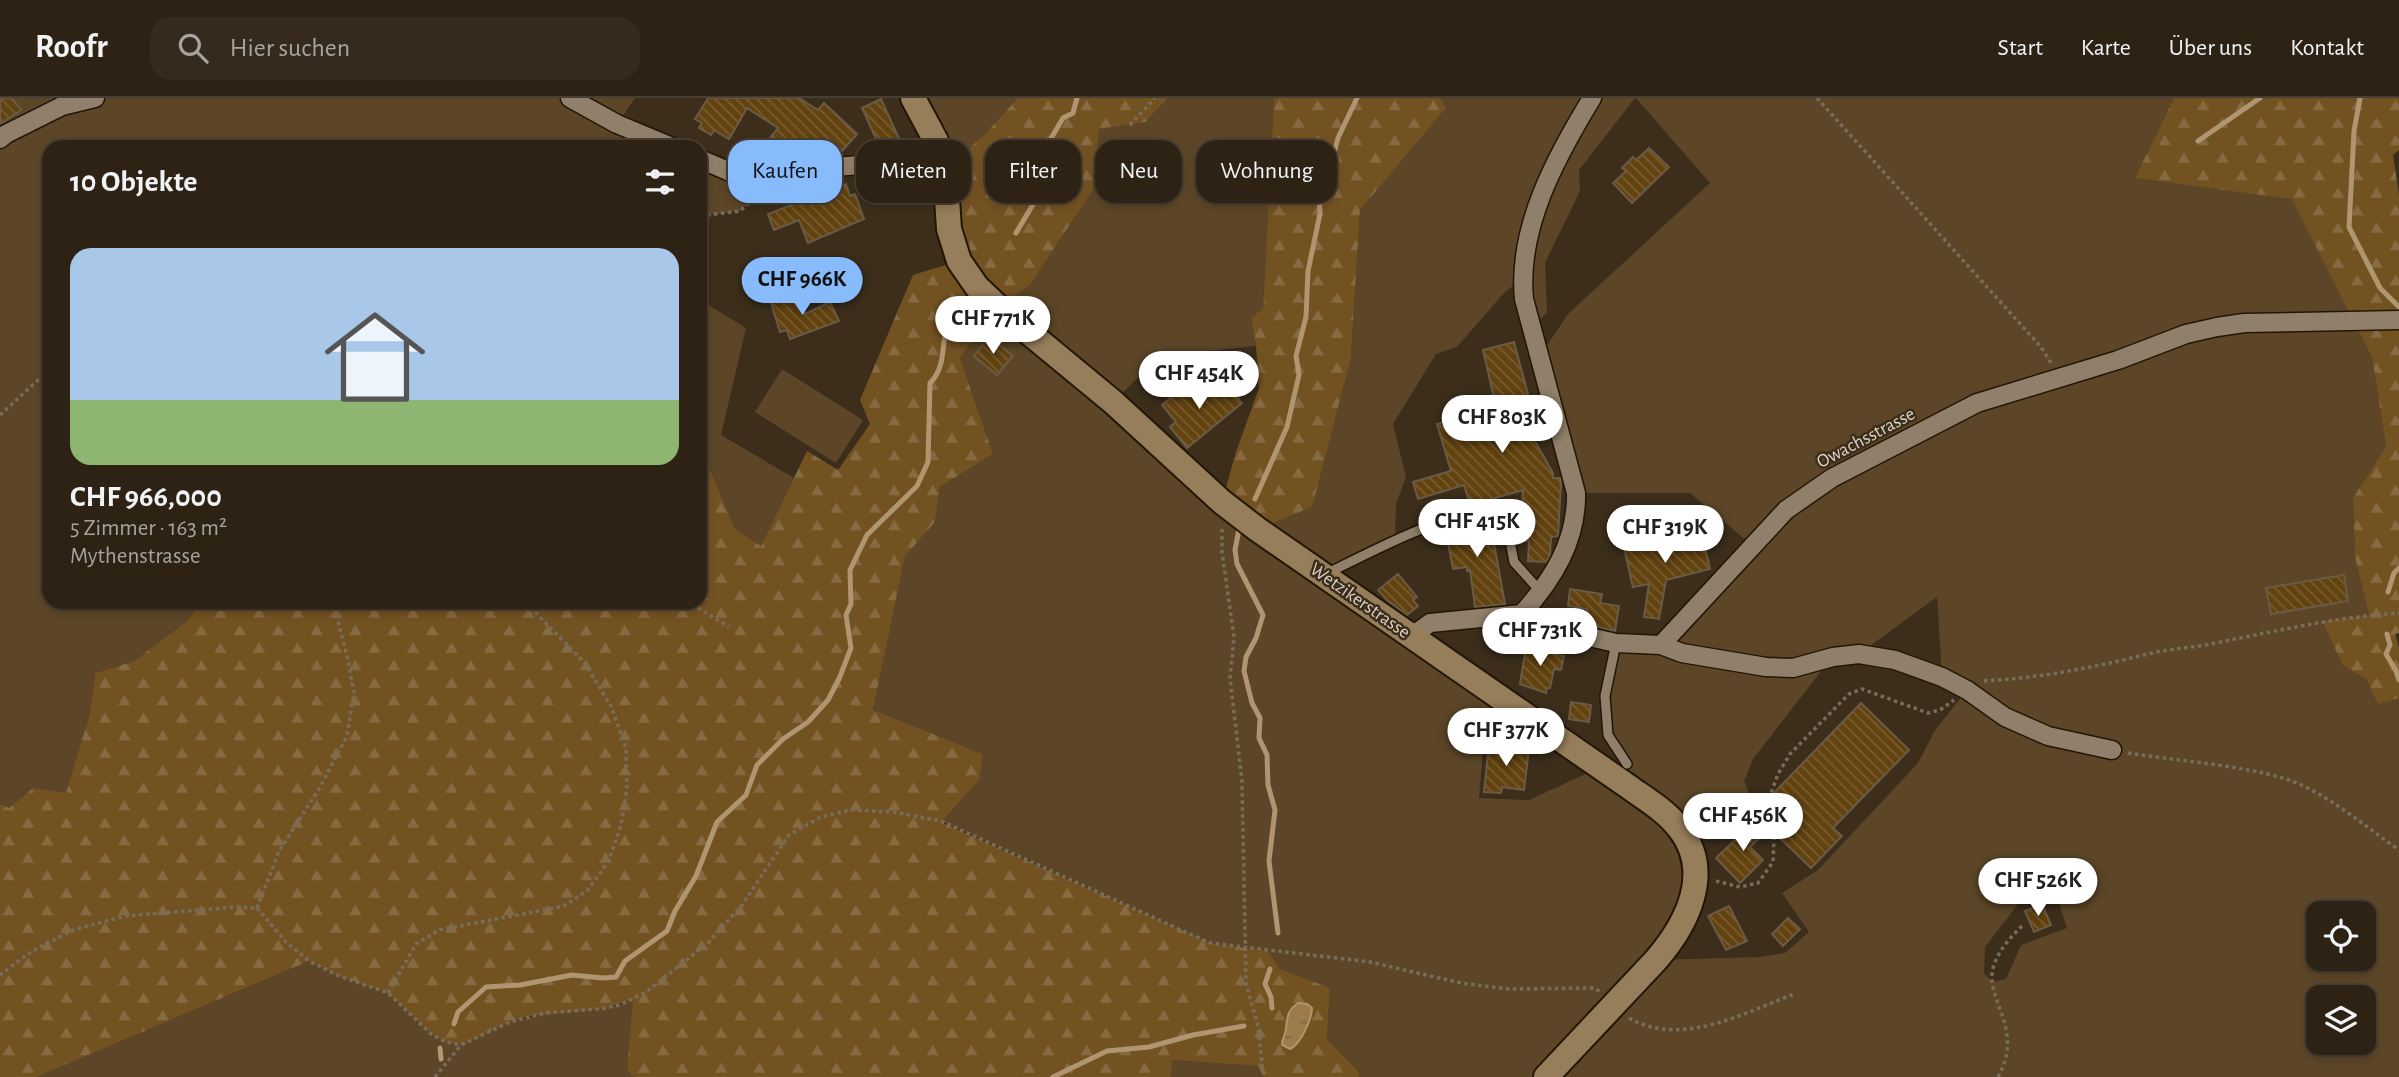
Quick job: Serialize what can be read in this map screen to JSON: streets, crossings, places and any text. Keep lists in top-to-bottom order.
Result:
{
  "streets": {
    "street": ["Owachsstrasse", "Wetzikerstrasse"]
  },
  "page": {
    "header": "Roofr",
    "search": "Hier suchen",
    "nav": [
      "Start",
      "Karte",
      "Über uns",
      "Kontakt"
    ],
    "chip": [
      "Kaufen",
      "Mieten",
      "Filter",
      "Neu",
      "Wohnung"
    ],
    "heading": "10 Objekte",
    "list": [
      {
        "name": "CHF 966,000",
        "note": "5 Zimmer · 163 m² · Mythenstrasse"
      }
    ],
    "price": [
      "CHF 966K",
      "CHF 771K",
      "CHF 454K",
      "CHF 803K",
      "CHF 415K",
      "CHF 319K",
      "CHF 731K",
      "CHF 377K",
      "CHF 456K",
      "CHF 526K"
    ]
  }
}
